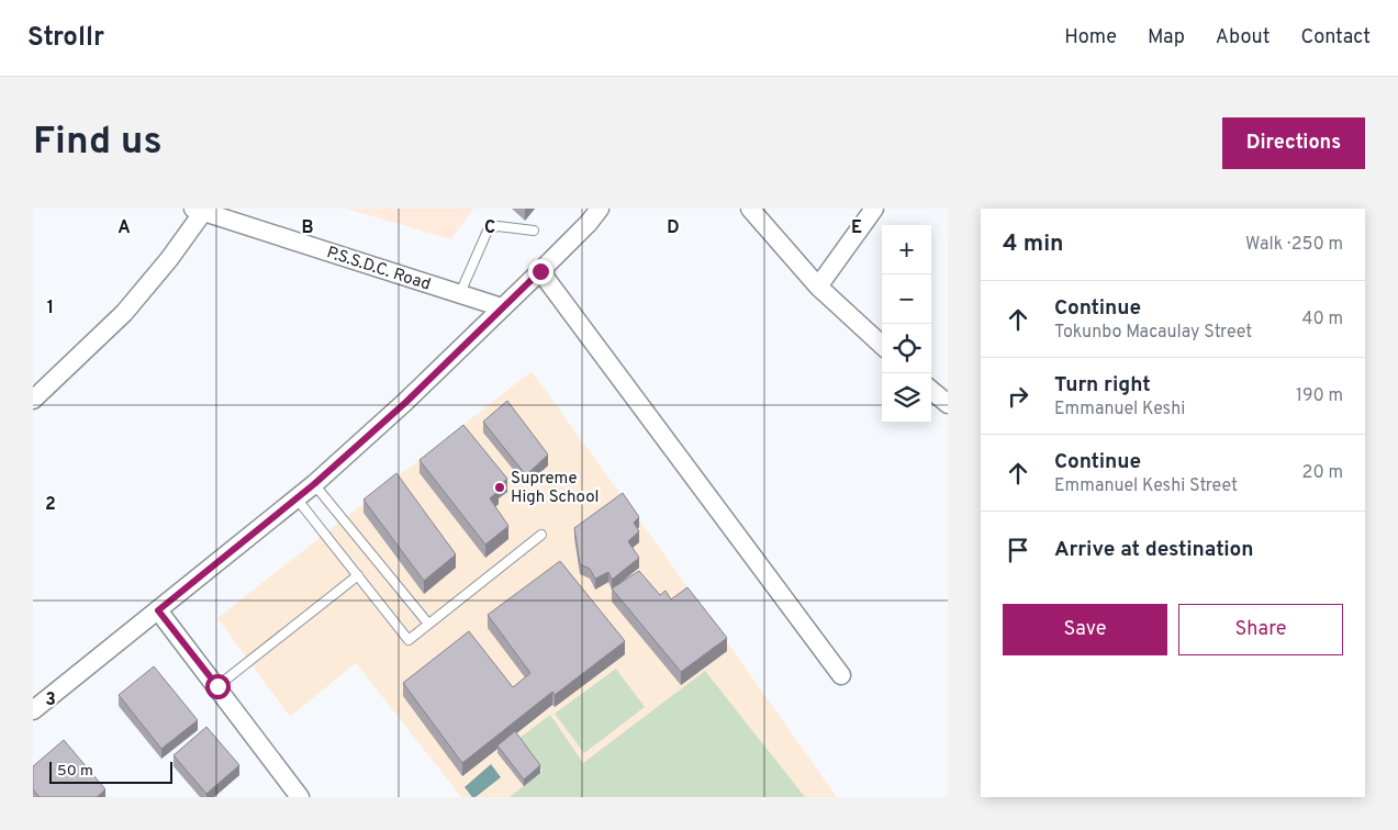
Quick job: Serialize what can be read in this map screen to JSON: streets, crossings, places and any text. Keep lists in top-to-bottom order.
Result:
{
  "streets": {
    "street": ["P.S.S.D.C. Road"]
  },
  "places": ["Supreme High School"],
  "scale_bar": "50 m",
  "page": {
    "header": "Strollr",
    "nav": [
      "Home",
      "Map",
      "About",
      "Contact"
    ],
    "buttons": [
      "Directions",
      ["Save", "Share"]
    ],
    "title": "Find us",
    "heading": ["4 min", "Walk · 250 m"],
    "map_buttons": ["+", "−"],
    "list": [
      ["Continue", "Tokunbo Macaulay Street", "40 m"],
      ["Turn right", "Emmanuel Keshi", "190 m"],
      ["Continue", "Emmanuel Keshi Street", "20 m"],
      "Arrive at destination"
    ],
    "scale": "50 m"
  },
  "grid": {
    "columns": [
      "A",
      "B",
      "C",
      "D",
      "E"
    ],
    "rows": ["1", "2", "3"]
  }
}
